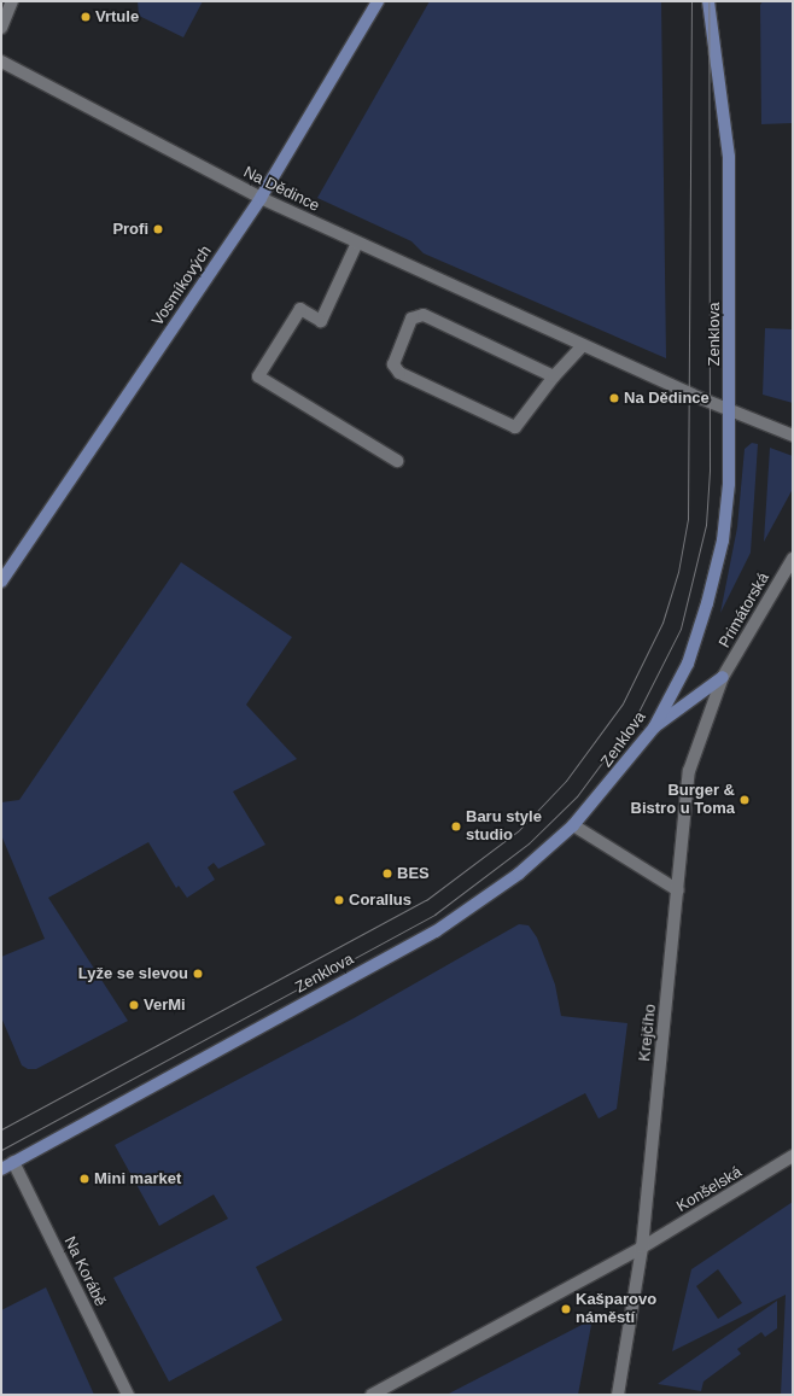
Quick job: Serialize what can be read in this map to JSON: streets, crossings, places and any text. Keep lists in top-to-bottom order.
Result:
{
  "streets": {
    "main road": ["Vosmíkových", "Zenklova"],
    "street": [
      "Na Dědince",
      "Primátorská",
      "Krejčího",
      "Konšelská",
      "Na Korábě"
    ]
  },
  "crossings": [
    ["Na Dědince", "Vosmíkových"],
    ["Na Dědince", "Zenklova"],
    ["Zenklova", "Na Korábě"],
    ["Primátorská", "Krejčího"],
    ["Krejčího", "Konšelská"]
  ],
  "places": [
    "Vrtule",
    "Profi",
    "Na Dědince",
    "Burger & Bistro u Toma",
    "Baru style studio",
    "BES",
    "Corallus",
    "Lyže se slevou",
    "VerMi",
    "Mini market",
    "Kašparovo náměstí"
  ]
}
